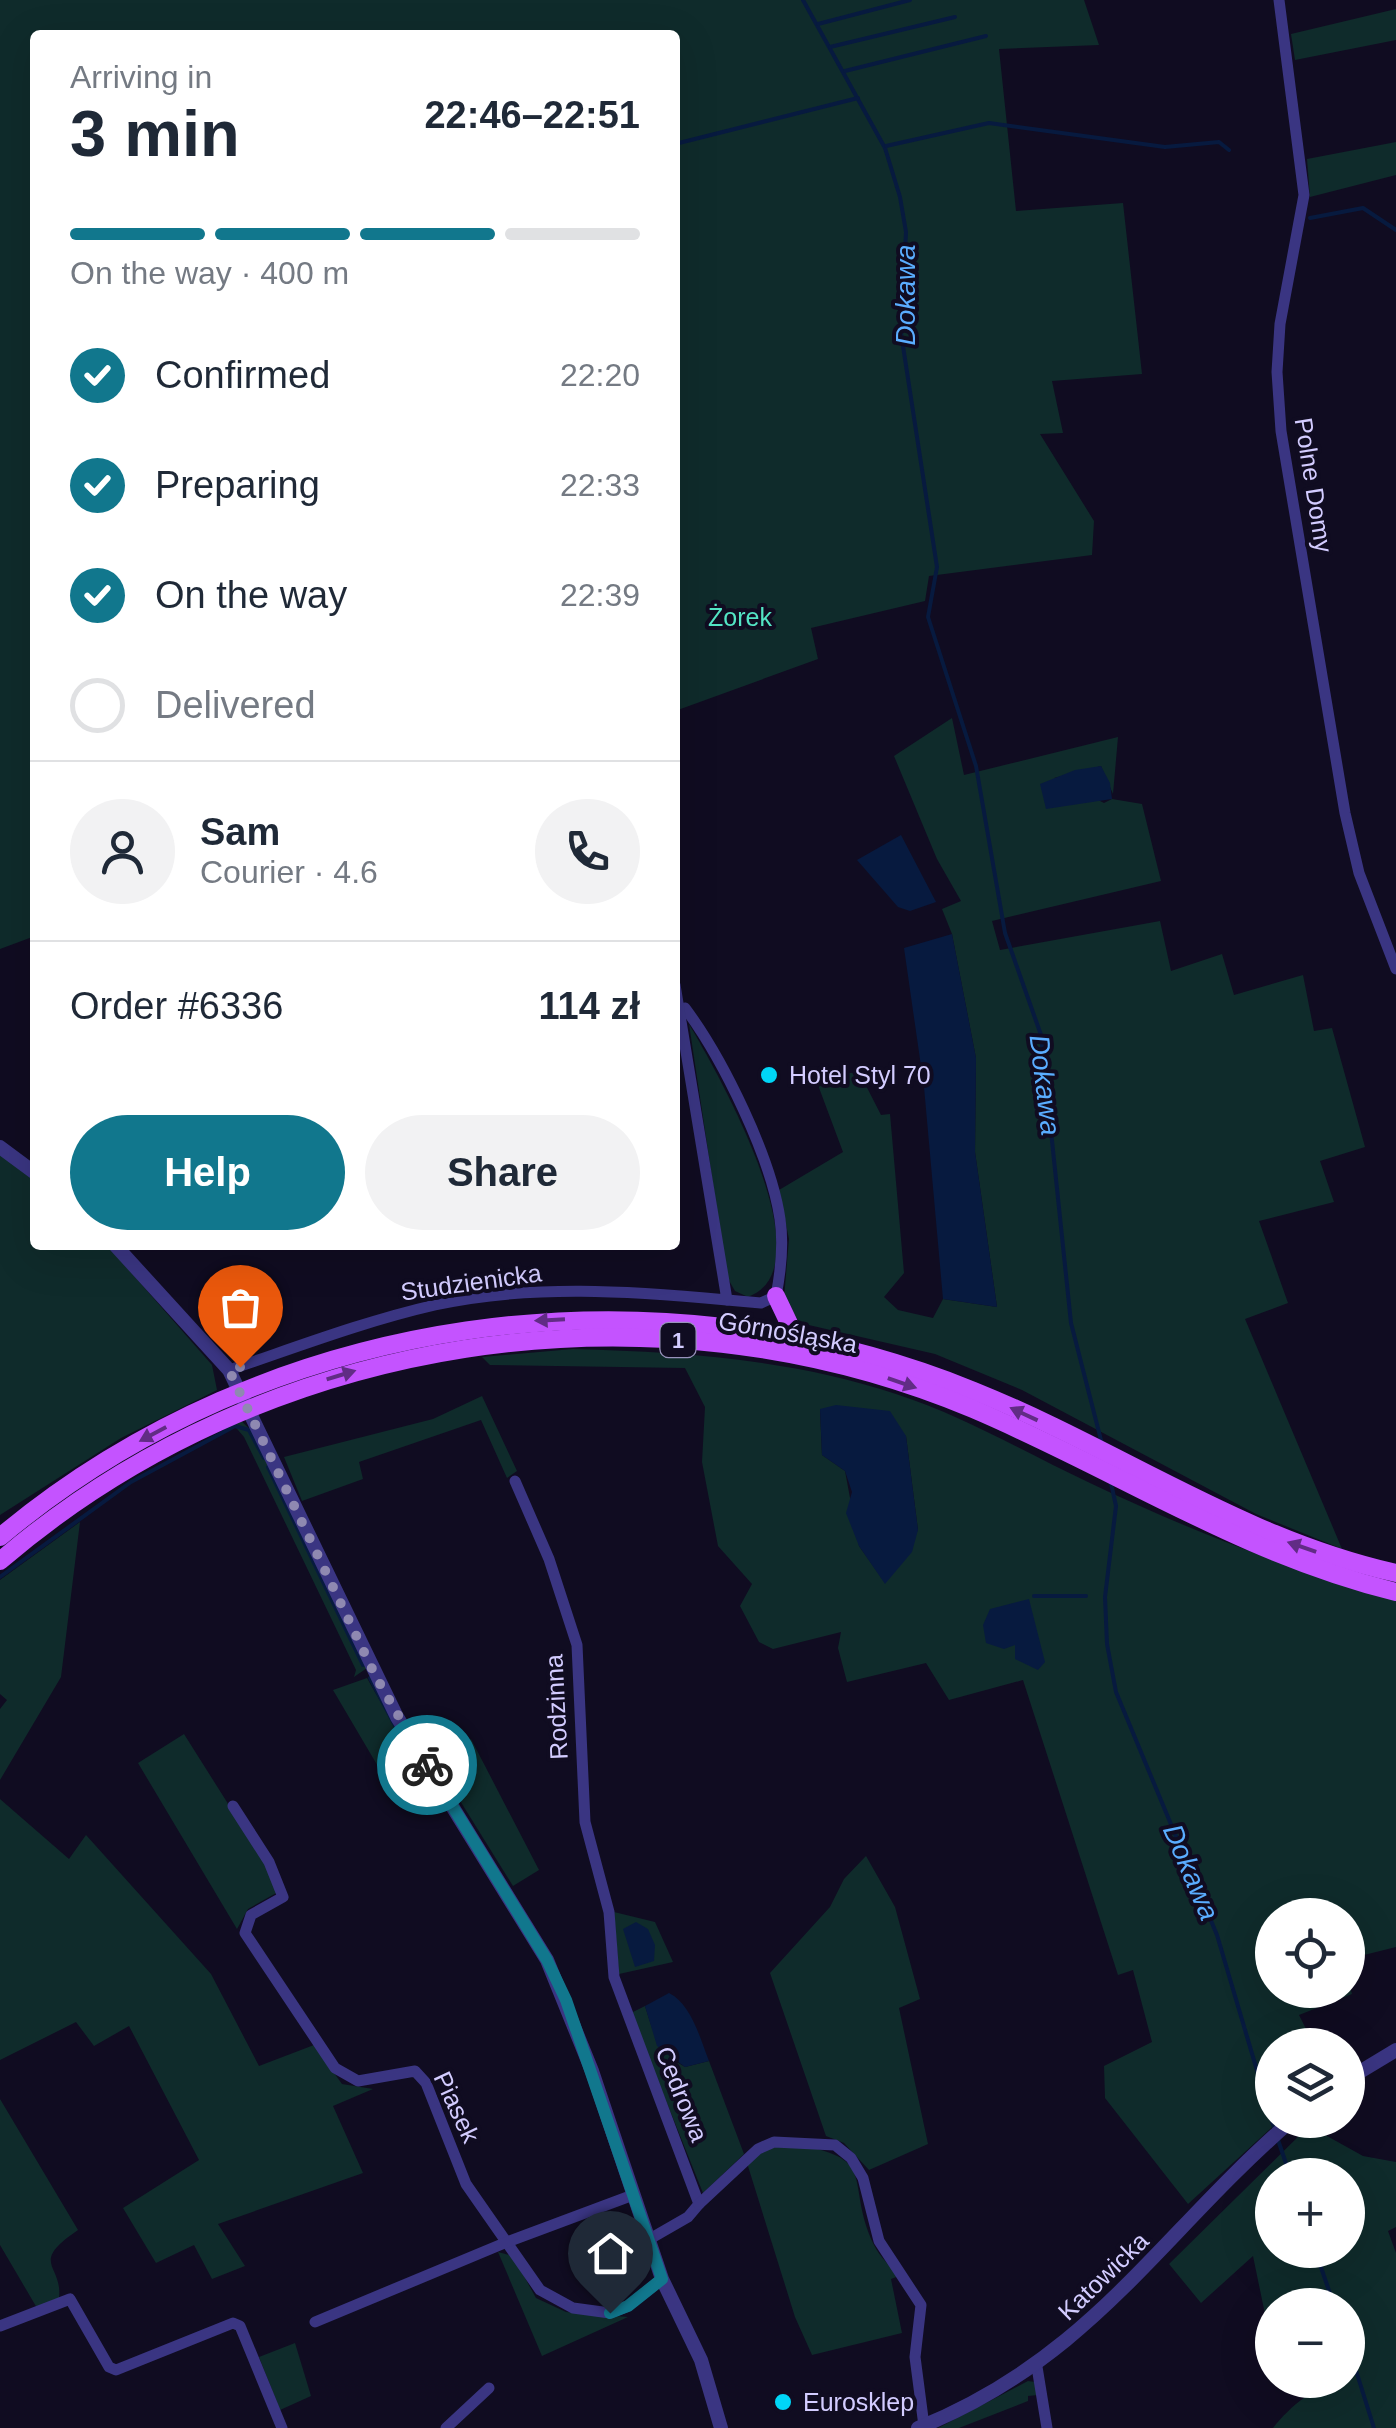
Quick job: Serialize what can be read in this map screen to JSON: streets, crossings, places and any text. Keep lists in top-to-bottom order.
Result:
{
  "streets": {
    "main road": ["Górnośląska", "1"],
    "street": [
      "Polne Domy",
      "Studzienicka",
      "Rodzinna",
      "Cedrowa",
      "Piasek",
      "Katowicka"
    ]
  },
  "crossings": [
    ["Rodzinna", "Cedrowa"]
  ],
  "water": ["Dokawa"],
  "parks": ["Żorek"],
  "places": ["Hotel Styl 70", "Eurosklep"],
  "page": {
    "heading": ["3 min", "Arriving in", "22:46–22:51"],
    "panel": [
      "Sam",
      "Courier · 4.6",
      "Order #6336",
      "114 zł"
    ],
    "bar": "On the way · 400 m",
    "list": [
      ["Confirmed", "22:20"],
      ["Preparing", "22:33"],
      ["On the way", "22:39"],
      "Delivered"
    ],
    "buttons": ["Help", "Share"],
    "map_buttons": ["+", "−"]
  }
}
